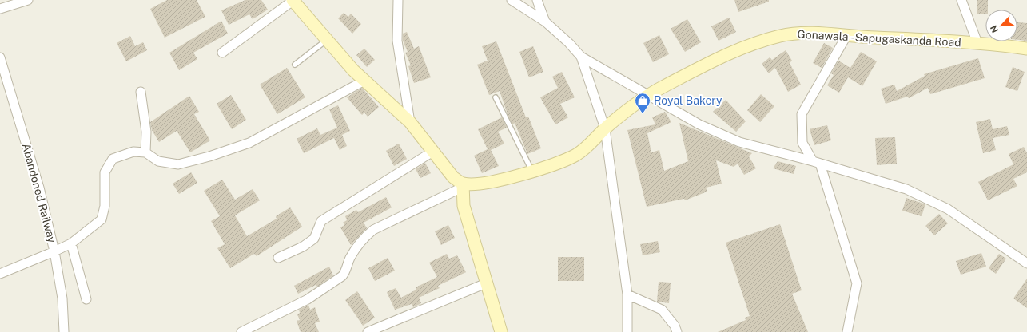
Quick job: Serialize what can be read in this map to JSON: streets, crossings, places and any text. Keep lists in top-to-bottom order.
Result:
{
  "streets": {
    "street": ["Gonawala - Sapugaskanda Road", "Abandoned Railway"]
  },
  "places": {
    "shop": ["Royal Bakery"]
  },
  "north": "bottom left"
}
